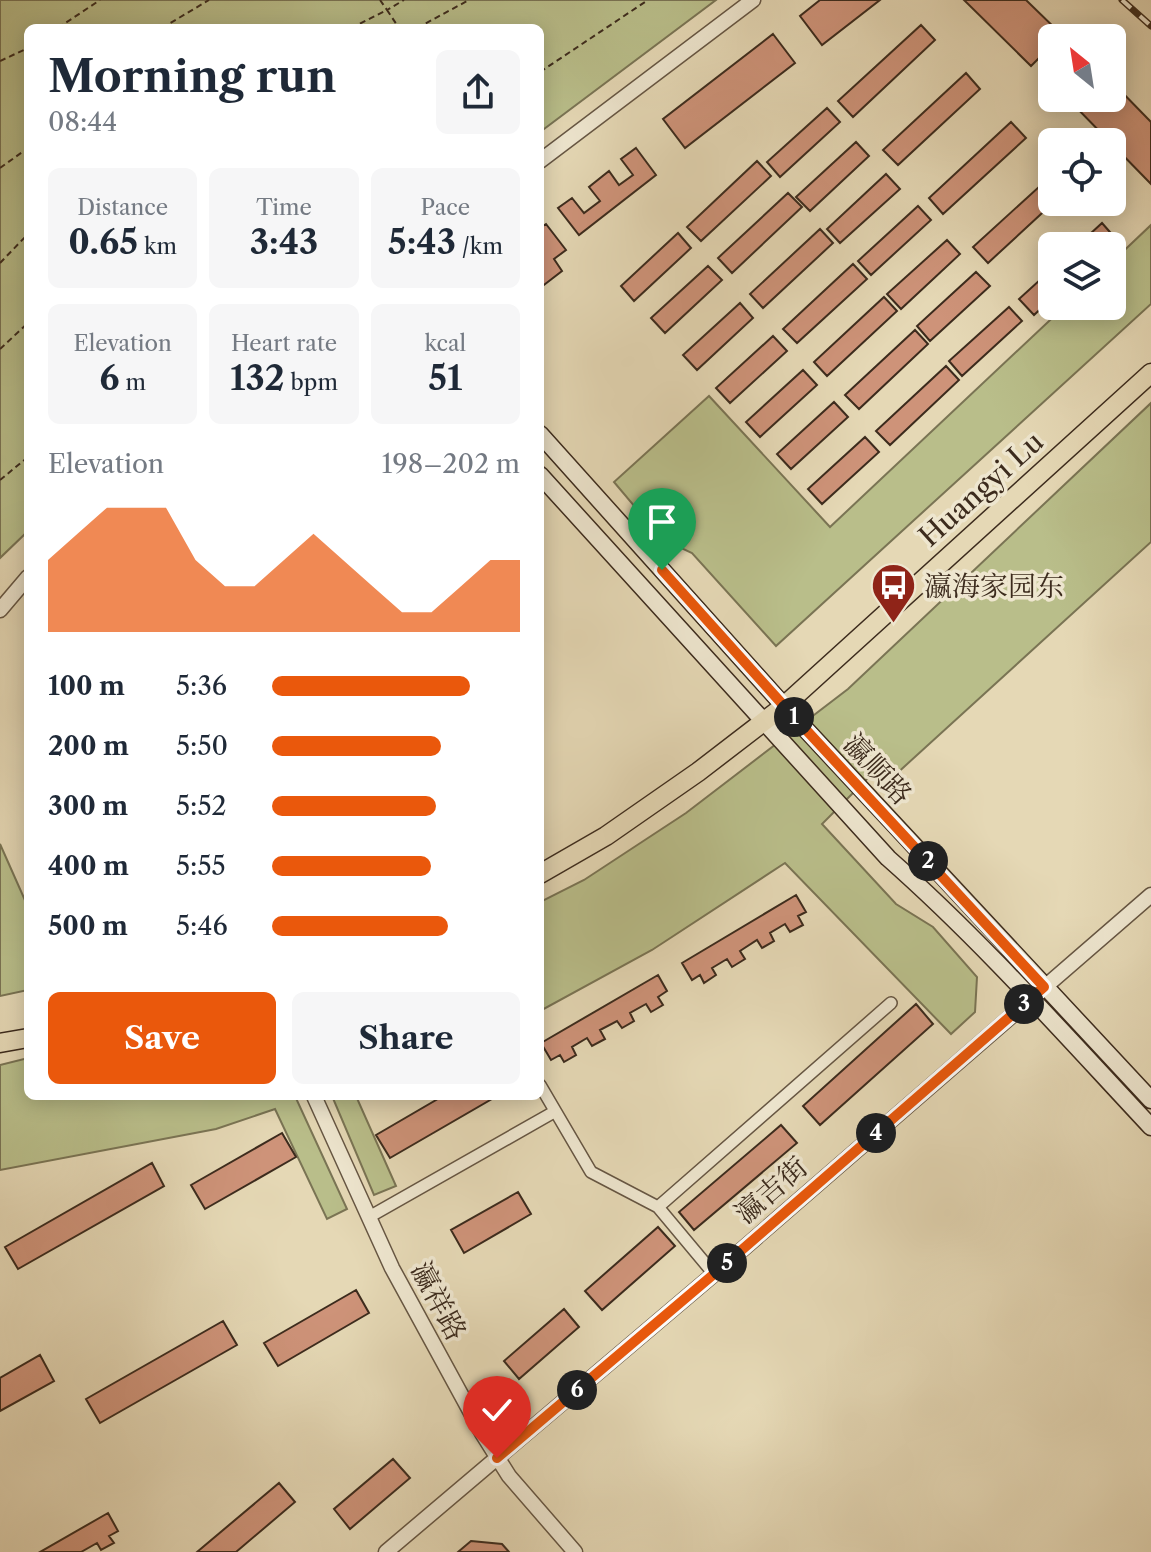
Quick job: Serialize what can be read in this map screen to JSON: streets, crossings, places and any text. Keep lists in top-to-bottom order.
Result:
{
  "streets": {
    "main road": ["Huangyi Lu", "瀛顺路"],
    "street": ["瀛吉街", "瀛祥路"]
  },
  "crossings": [
    ["Huangyi Lu", "瀛顺路"],
    ["瀛顺路", "瀛吉街"],
    ["瀛吉街", "瀛祥路"]
  ],
  "places": {
    "bus stop": ["瀛海家园东"]
  },
  "north": "top left",
  "page": {
    "heading": ["Morning run", "08:44"],
    "stats": [
      ["Distance", "0.65 km"],
      ["Time", "3:43"],
      ["Pace", "5:43 /km"],
      ["Elevation", "6 m"],
      ["Heart rate", "132 bpm"],
      ["kcal", "51"]
    ],
    "chart": ["Elevation", "198–202 m"],
    "list": [
      {
        "name": "100 m",
        "note": "5:36"
      },
      {
        "name": "200 m",
        "note": "5:50"
      },
      {
        "name": "300 m",
        "note": "5:52"
      },
      {
        "name": "400 m",
        "note": "5:55"
      },
      {
        "name": "500 m",
        "note": "5:46"
      }
    ],
    "pins": [
      "1",
      "2",
      "3",
      "4",
      "5",
      "6"
    ],
    "buttons": ["Save", "Share"]
  }
}
